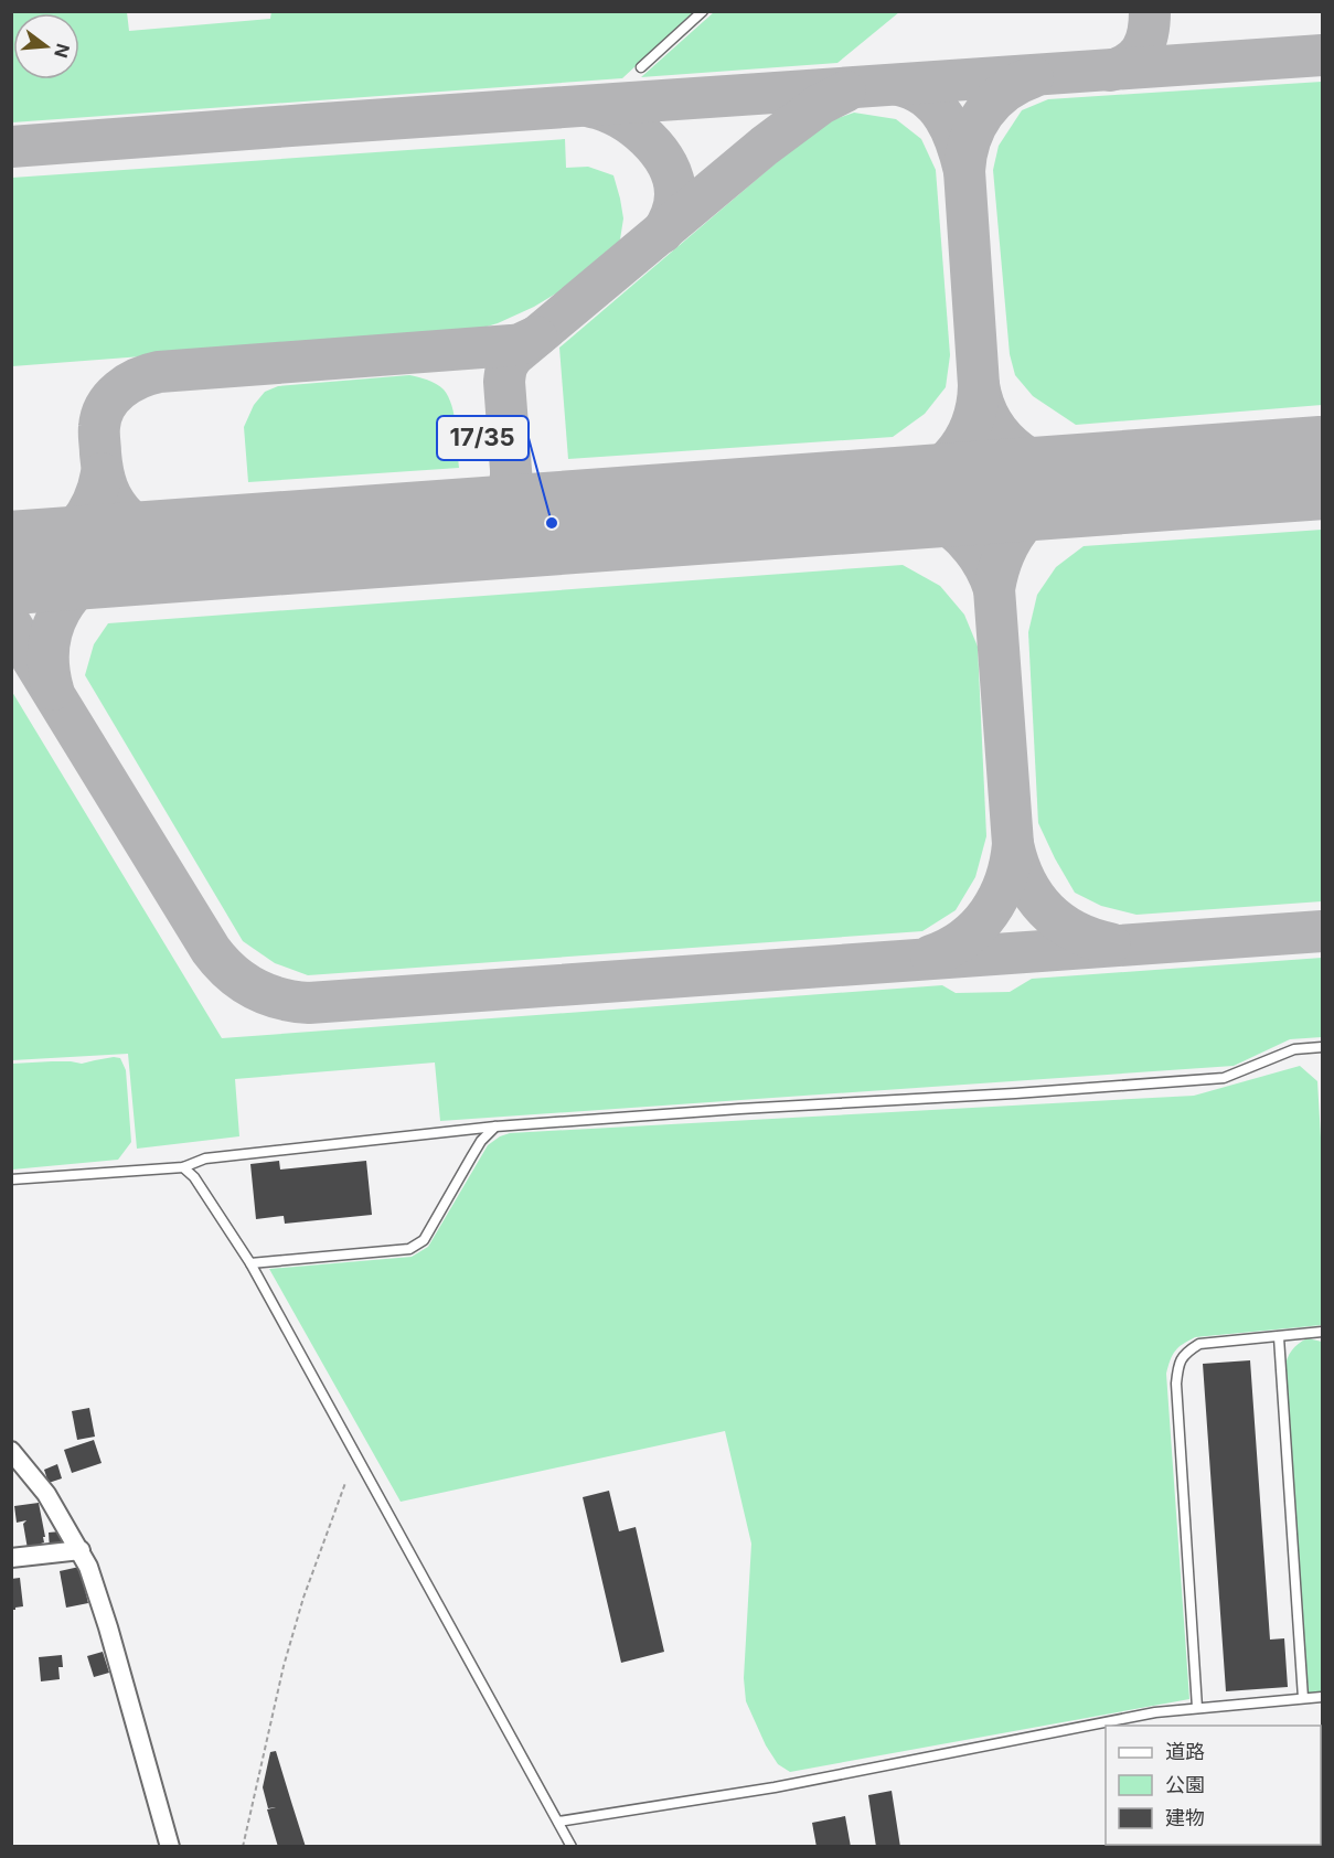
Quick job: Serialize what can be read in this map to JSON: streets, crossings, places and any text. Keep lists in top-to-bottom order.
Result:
{
  "places": ["17/35"],
  "legend": ["道路", "公園", "建物"],
  "north": "right"
}
